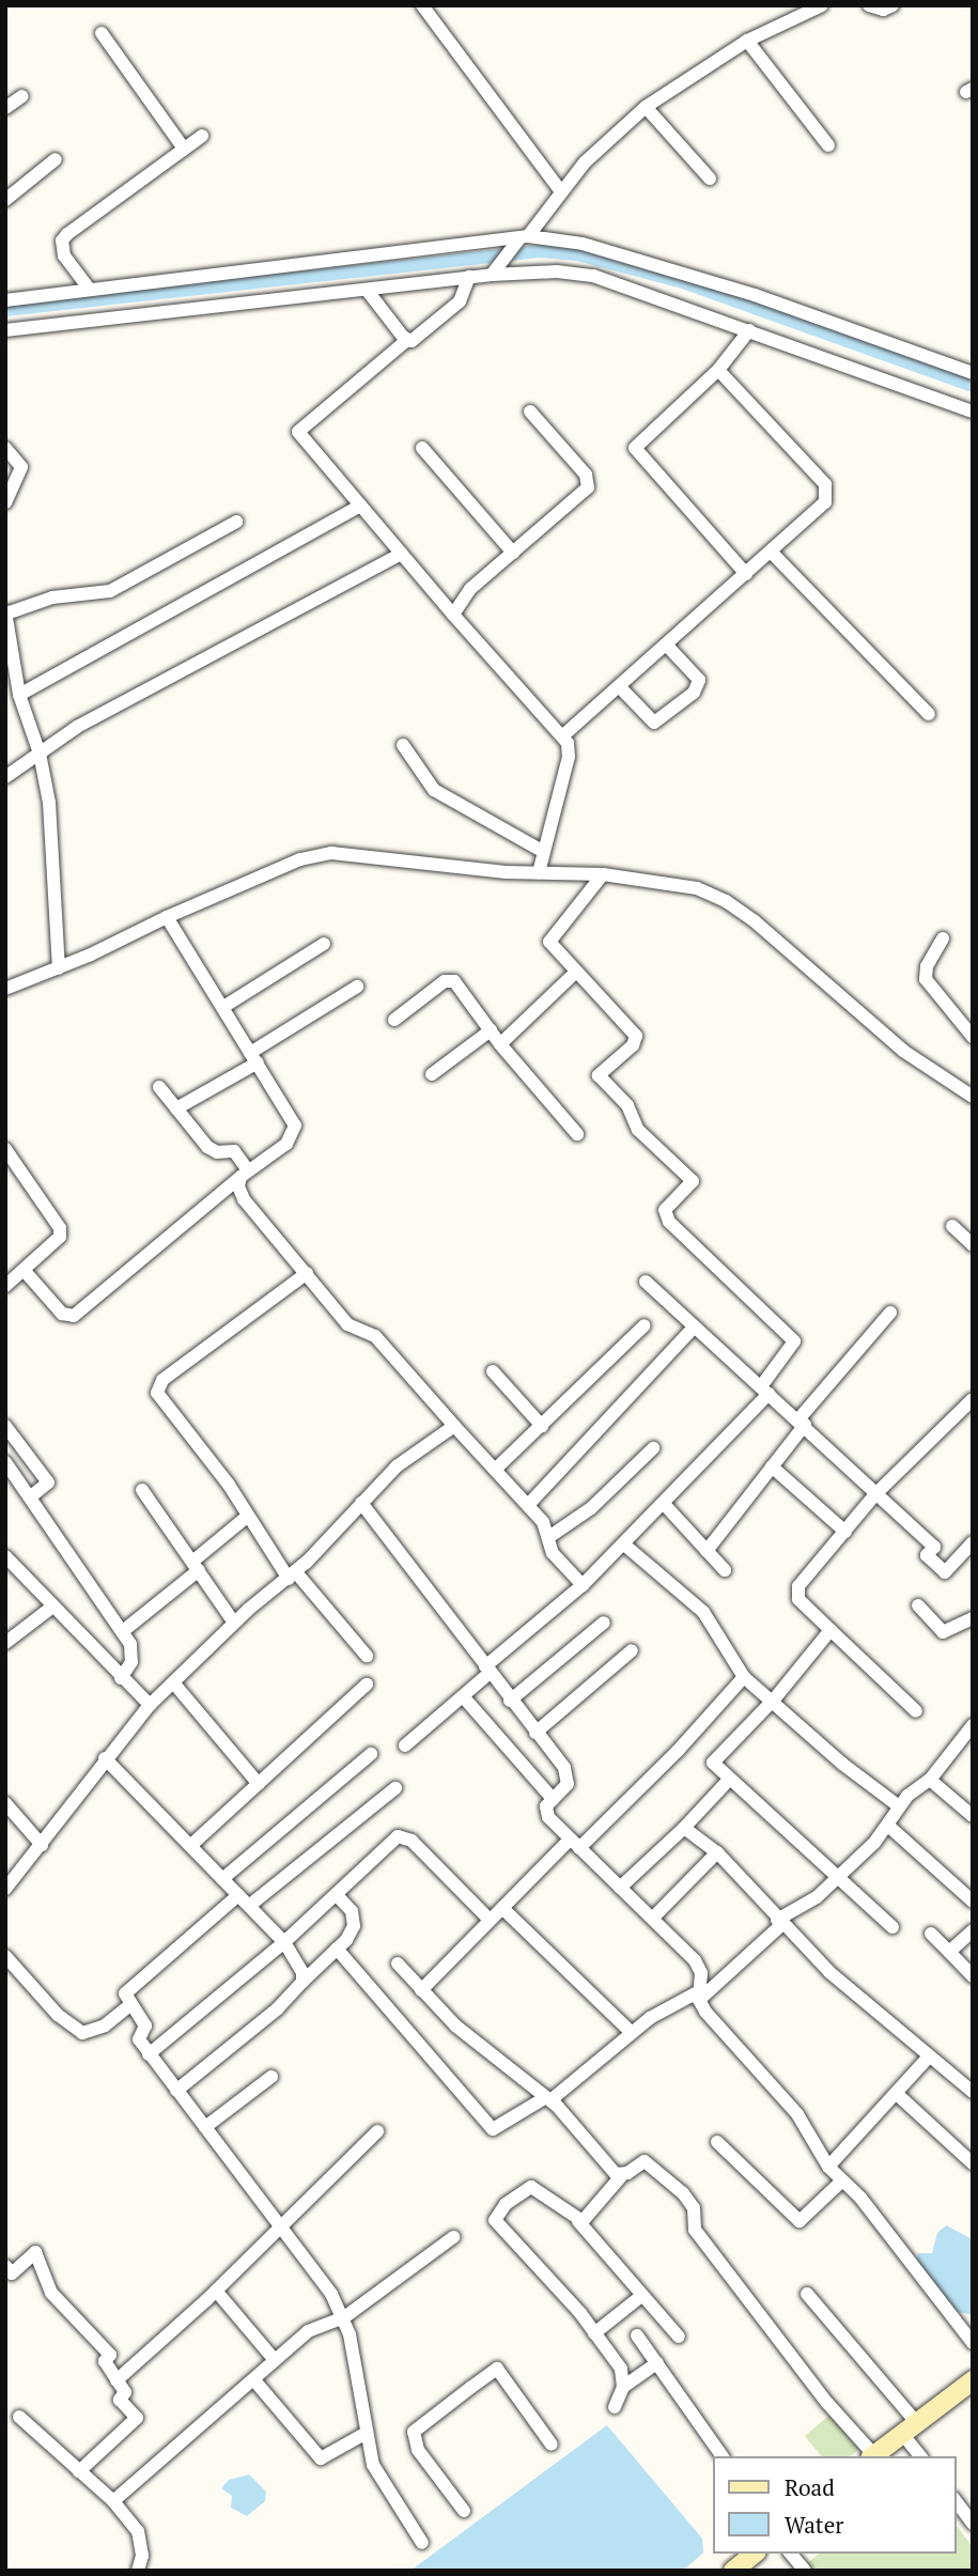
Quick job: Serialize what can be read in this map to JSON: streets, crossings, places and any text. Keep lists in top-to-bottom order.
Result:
{
  "legend": ["Road", "Water"]
}
